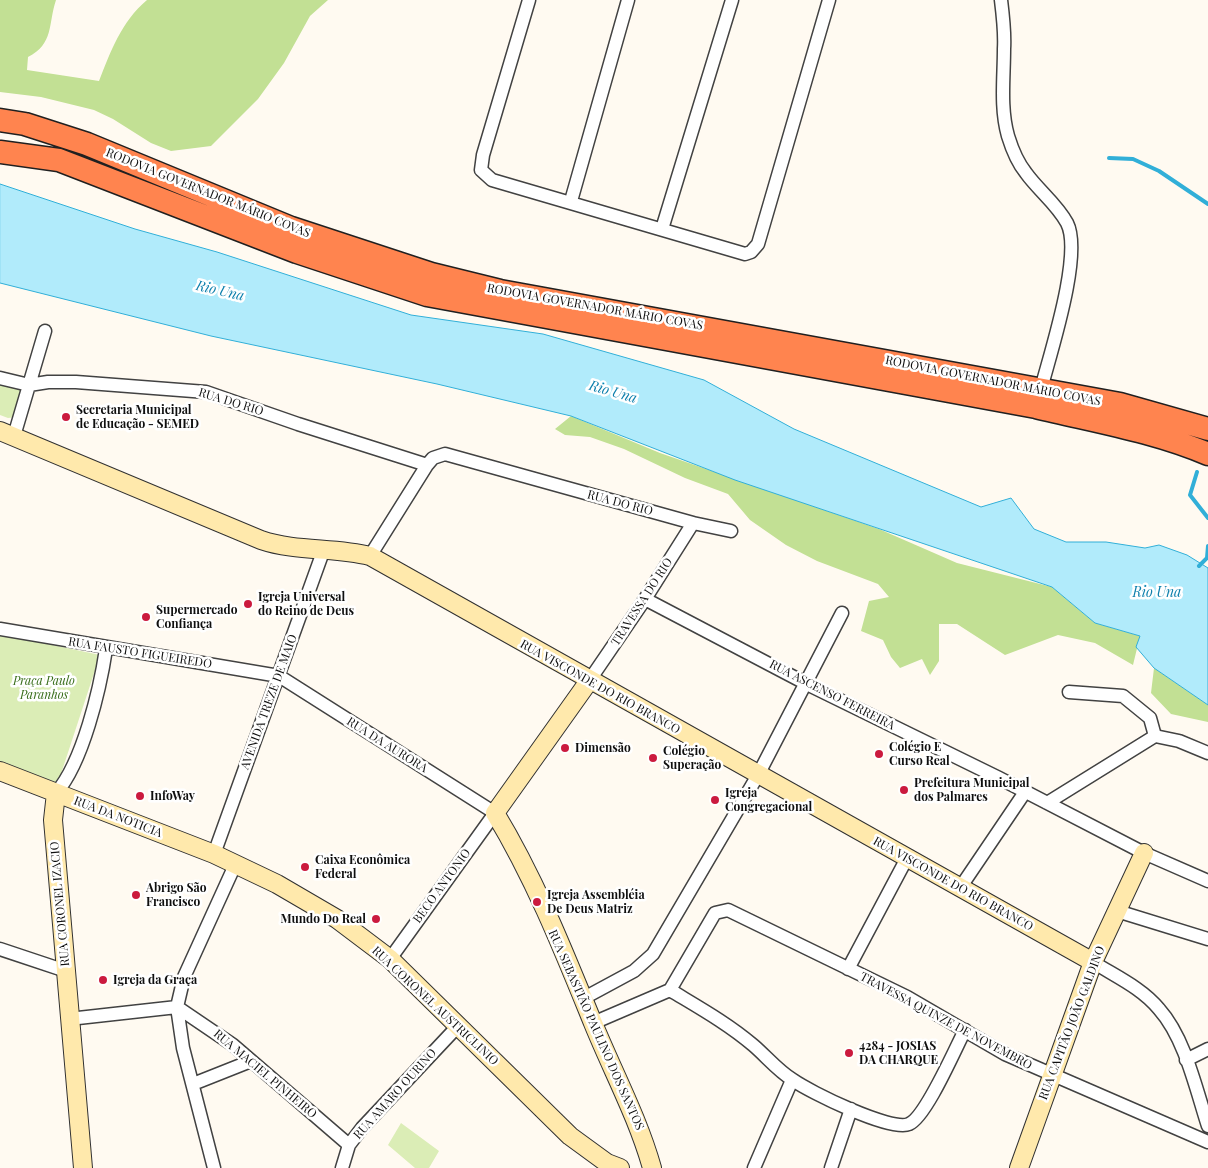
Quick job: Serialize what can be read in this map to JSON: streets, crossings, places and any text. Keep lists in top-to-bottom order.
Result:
{
  "streets": {
    "highway": ["RODOVIA GOVERNADOR MÁRIO COVAS"],
    "main road": [
      "RUA VISCONDE DO RIO BRANCO",
      "RUA DA NOTICIA",
      "RUA CORONEL IZACIO",
      "RUA CORONEL AUSTRICLINIO",
      "RUA CAPITÃO JOÃO GALDINO",
      "RUA SEBASTIÃO PAULINO DOS SANTOS"
    ],
    "street": [
      "RUA DO RIO",
      "TRAVESSA DO RIO",
      "RUA FAUSTO FIGUEIREDO",
      "RUA ASCENSO FERREIRA",
      "AVENIDA TREZE DE MAIO",
      "RUA DA AURORA",
      "BECO ANTONIO",
      "TRAVESSA QUINZE DE NOVEMBRO",
      "RUA MACIEL PINHEIRO",
      "RUA AMARO OURINO"
    ]
  },
  "crossings": [
    ["RUA DO RIO", "TRAVESSA DO RIO"],
    ["TRAVESSA DO RIO", "RUA VISCONDE DO RIO BRANCO"],
    ["TRAVESSA DO RIO", "RUA ASCENSO FERREIRA"],
    ["RUA FAUSTO FIGUEIREDO", "AVENIDA TREZE DE MAIO"],
    ["RUA FAUSTO FIGUEIREDO", "RUA DA AURORA"],
    ["RUA FAUSTO FIGUEIREDO", "RUA CORONEL IZACIO"],
    ["RUA VISCONDE DO RIO BRANCO", "AVENIDA TREZE DE MAIO"],
    ["RUA VISCONDE DO RIO BRANCO", "RUA CAPITÃO JOÃO GALDINO"],
    ["RUA ASCENSO FERREIRA", "RUA CAPITÃO JOÃO GALDINO"],
    ["AVENIDA TREZE DE MAIO", "RUA DA AURORA"],
    ["AVENIDA TREZE DE MAIO", "RUA DA NOTICIA"],
    ["RUA DA AURORA", "BECO ANTONIO"],
    ["RUA DA AURORA", "RUA SEBASTIÃO PAULINO DOS SANTOS"],
    ["RUA DA NOTICIA", "RUA CORONEL IZACIO"],
    ["RUA DA NOTICIA", "RUA CORONEL AUSTRICLINIO"],
    ["BECO ANTONIO", "RUA CORONEL AUSTRICLINIO"],
    ["BECO ANTONIO", "RUA SEBASTIÃO PAULINO DOS SANTOS"],
    ["RUA CORONEL AUSTRICLINIO", "RUA AMARO OURINO"],
    ["TRAVESSA QUINZE DE NOVEMBRO", "RUA CAPITÃO JOÃO GALDINO"],
    ["RUA MACIEL PINHEIRO", "RUA AMARO OURINO"]
  ],
  "water": ["Rio Una"],
  "parks": ["Praça Paulo Paranhos"],
  "places": [
    "Secretaria Municipal de Educação - SEMED",
    "Igreja Universal do Reino de Deus",
    "Supermercado Confiança",
    "Dimensão",
    "Colégio E Curso Real",
    "Colégio Superação",
    "Prefeitura Municipal dos Palmares",
    "InfoWay",
    "Igreja Congregacional",
    "Caixa Econômica Federal",
    "Abrigo São Francisco",
    "Igreja Assembléia De Deus Matriz",
    "Mundo Do Real",
    "Igreja da Graça",
    "4284 - JOSIAS DA CHARQUE"
  ]
}
